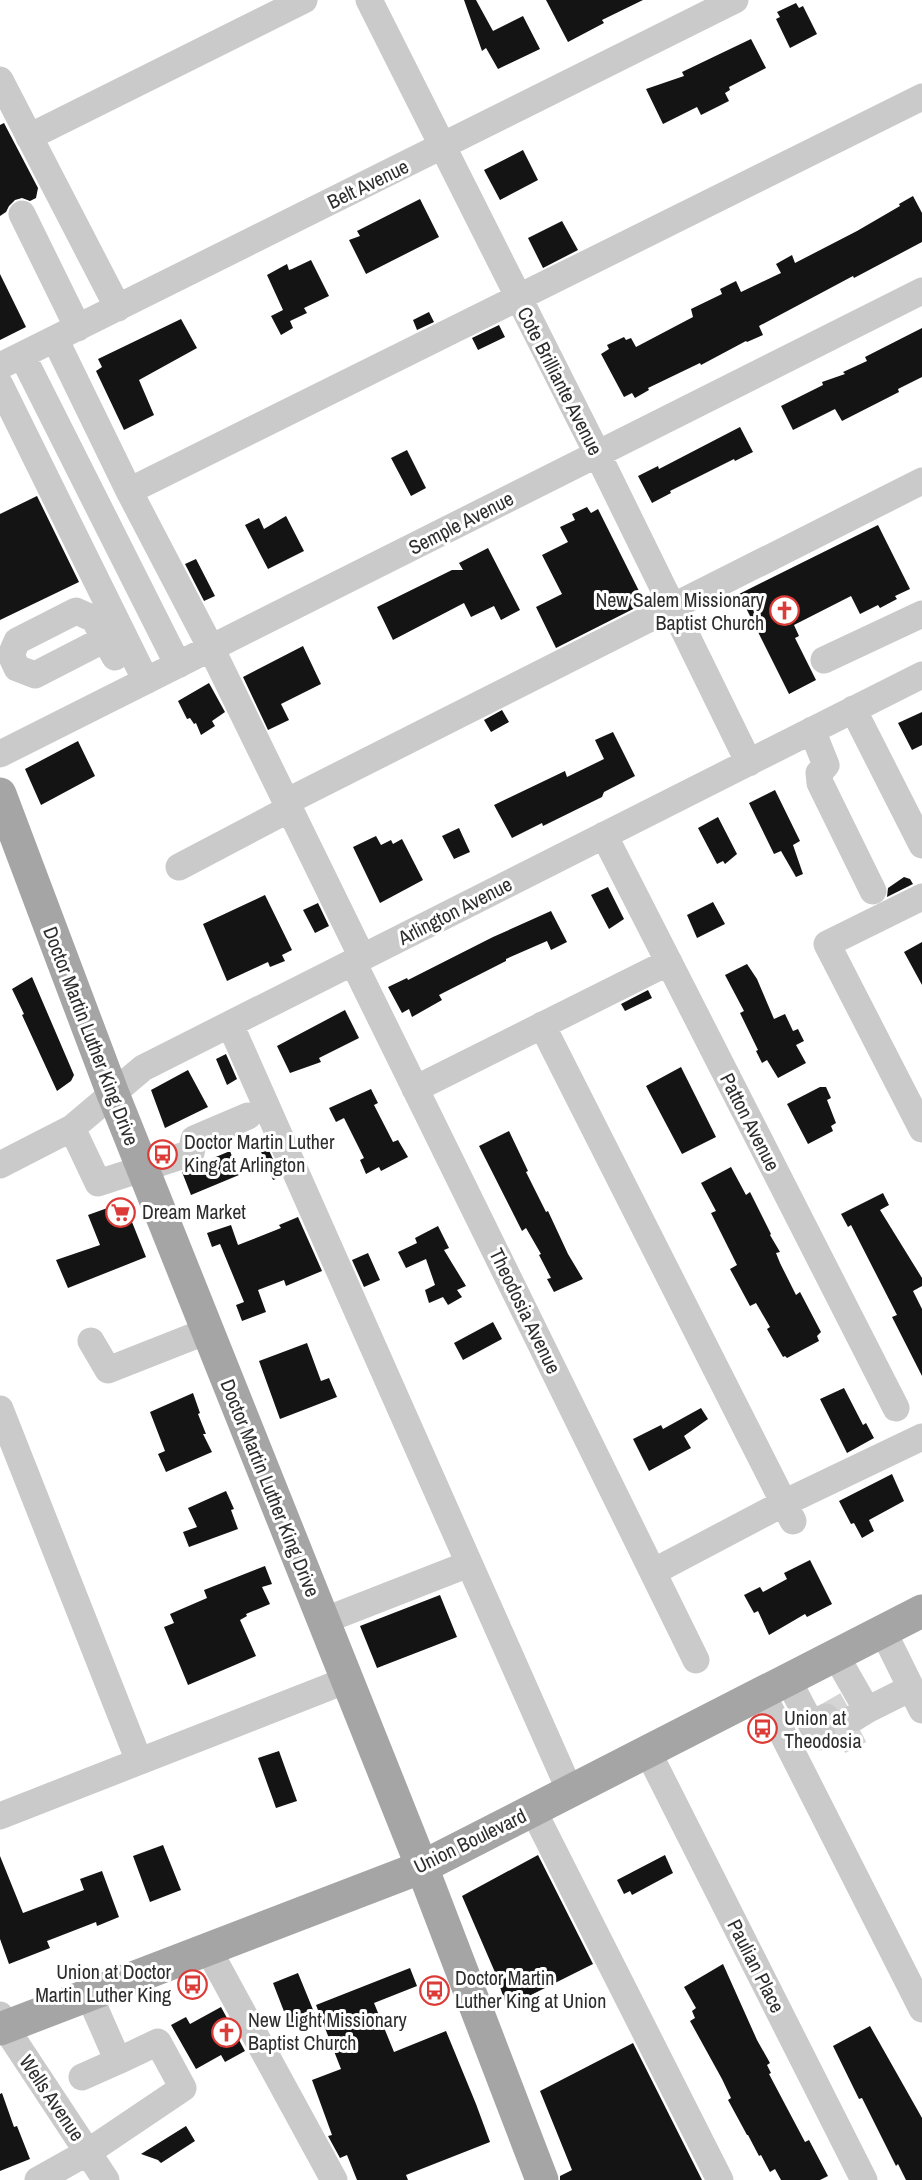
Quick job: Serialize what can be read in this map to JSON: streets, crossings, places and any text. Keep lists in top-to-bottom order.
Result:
{
  "streets": {
    "main road": ["Doctor Martin Luther King Drive", "Union Boulevard"],
    "street": [
      "Belt Avenue",
      "Cote Brilliante Avenue",
      "Semple Avenue",
      "Arlington Avenue",
      "Patton Avenue",
      "Theodosia Avenue",
      "Paulian Place",
      "Wells Avenue"
    ]
  },
  "crossings": [
    ["Belt Avenue", "Cote Brilliante Avenue"],
    ["Belt Avenue", "Theodosia Avenue"],
    ["Cote Brilliante Avenue", "Semple Avenue"],
    ["Cote Brilliante Avenue", "Arlington Avenue"],
    ["Semple Avenue", "Theodosia Avenue"],
    ["Arlington Avenue", "Doctor Martin Luther King Drive"],
    ["Arlington Avenue", "Patton Avenue"],
    ["Arlington Avenue", "Theodosia Avenue"],
    ["Doctor Martin Luther King Drive", "Union Boulevard"],
    ["Union Boulevard", "Paulian Place"],
    ["Union Boulevard", "Wells Avenue"]
  ],
  "places": {
    "church": ["New Salem Missionary Baptist Church", "New Light Missionary Baptist Church"],
    "bus stop": [
      "Doctor Martin Luther King at Arlington",
      "Union at Theodosia",
      "Union at Doctor Martin Luther King",
      "Doctor Martin Luther King at Union"
    ],
    "supermarket": ["Dream Market"]
  }
}
